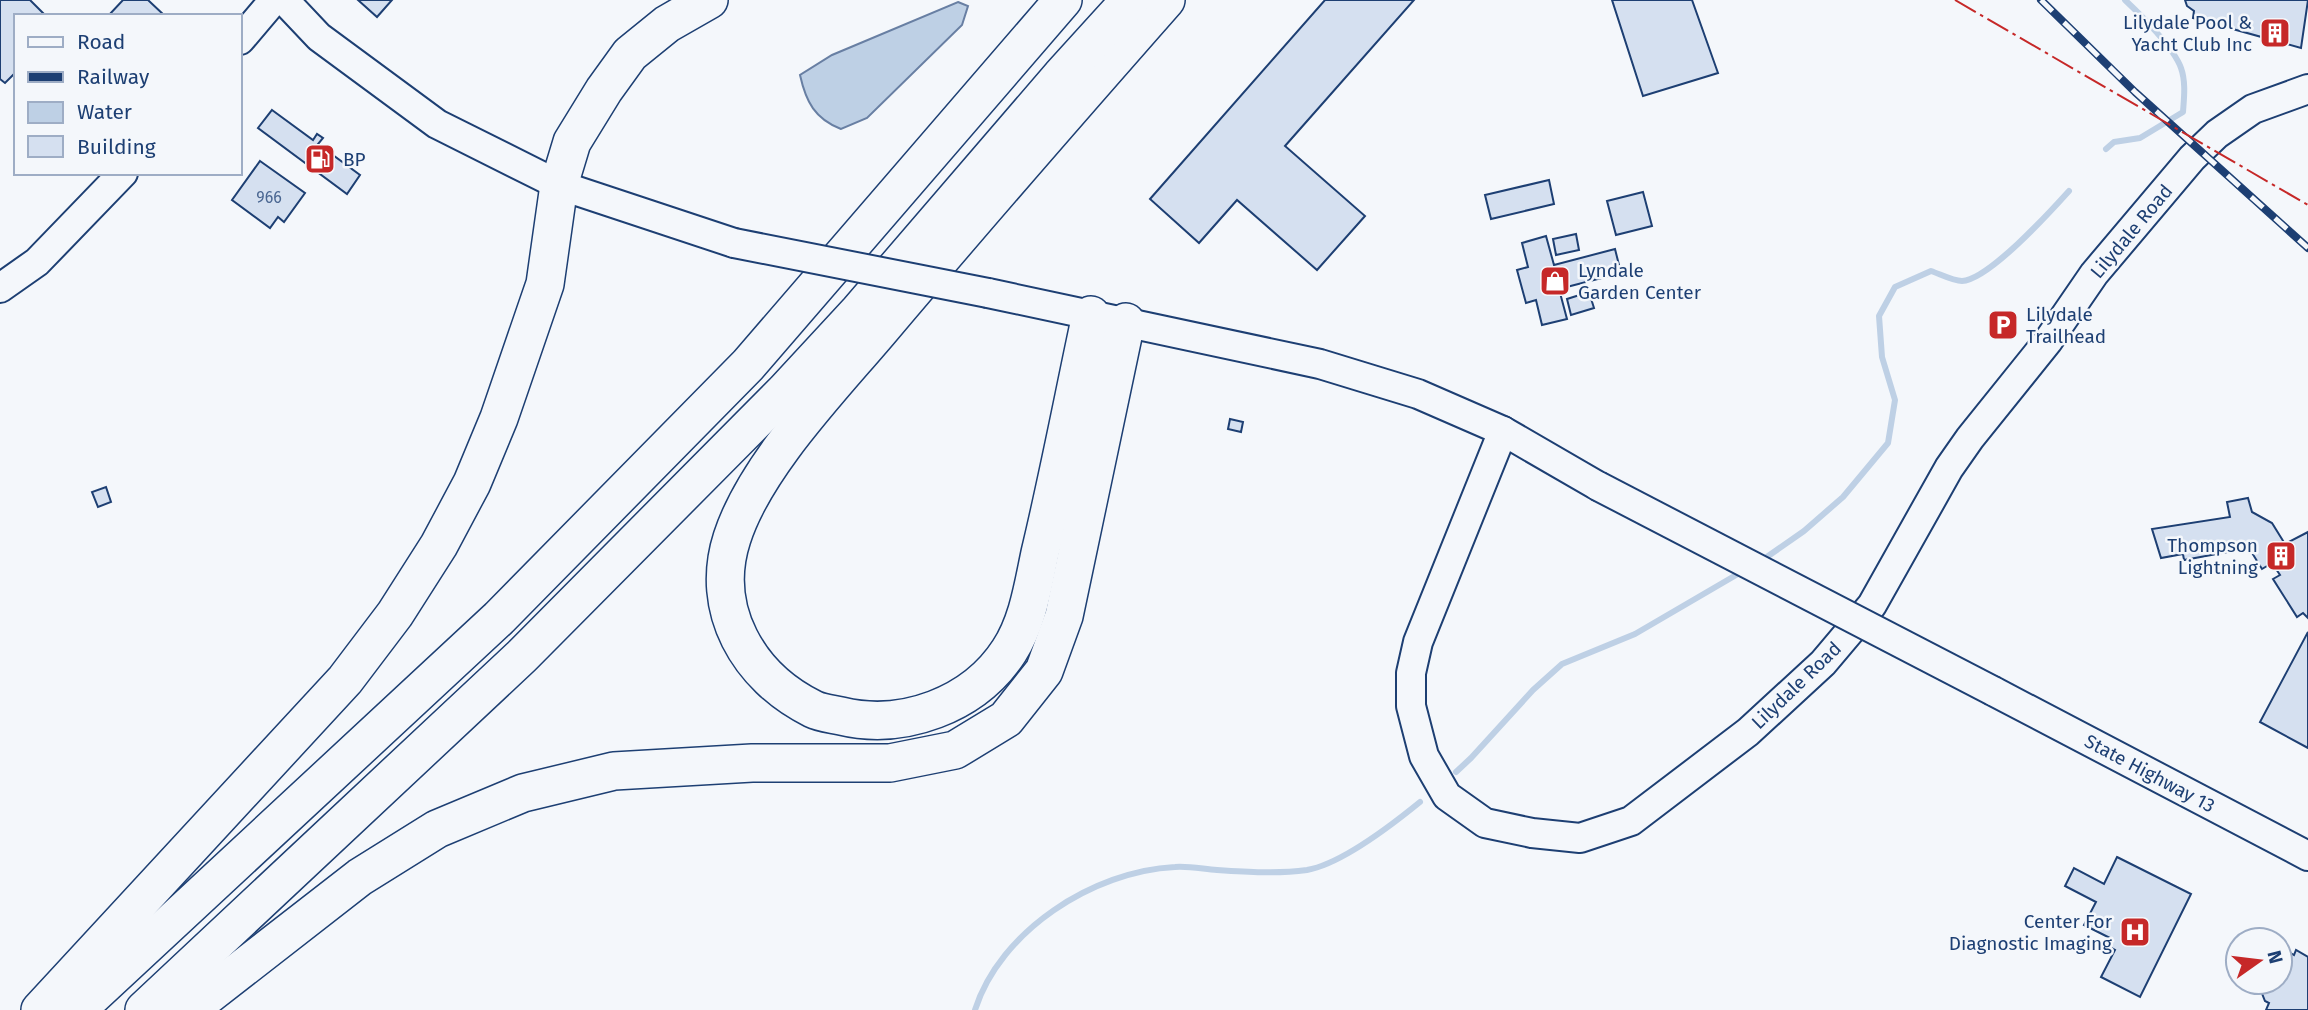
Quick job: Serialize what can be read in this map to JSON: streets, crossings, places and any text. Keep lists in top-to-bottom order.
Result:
{
  "streets": {
    "street": ["Lilydale Road", "State Highway 13"]
  },
  "crossings": [
    ["Lilydale Road", "State Highway 13"]
  ],
  "places": {
    "building": ["Lilydale Pool & Yacht Club Inc", "Thompson Lightning"],
    "fuel station": ["BP"],
    "shop": ["Lyndale Garden Center"],
    "parking": ["Lilydale Trailhead"],
    "hospital": ["Center For Diagnostic Imaging"]
  },
  "house_numbers": ["966"],
  "legend": [
    "Road",
    "Railway",
    "Water",
    "Building"
  ],
  "north": "right"
}
